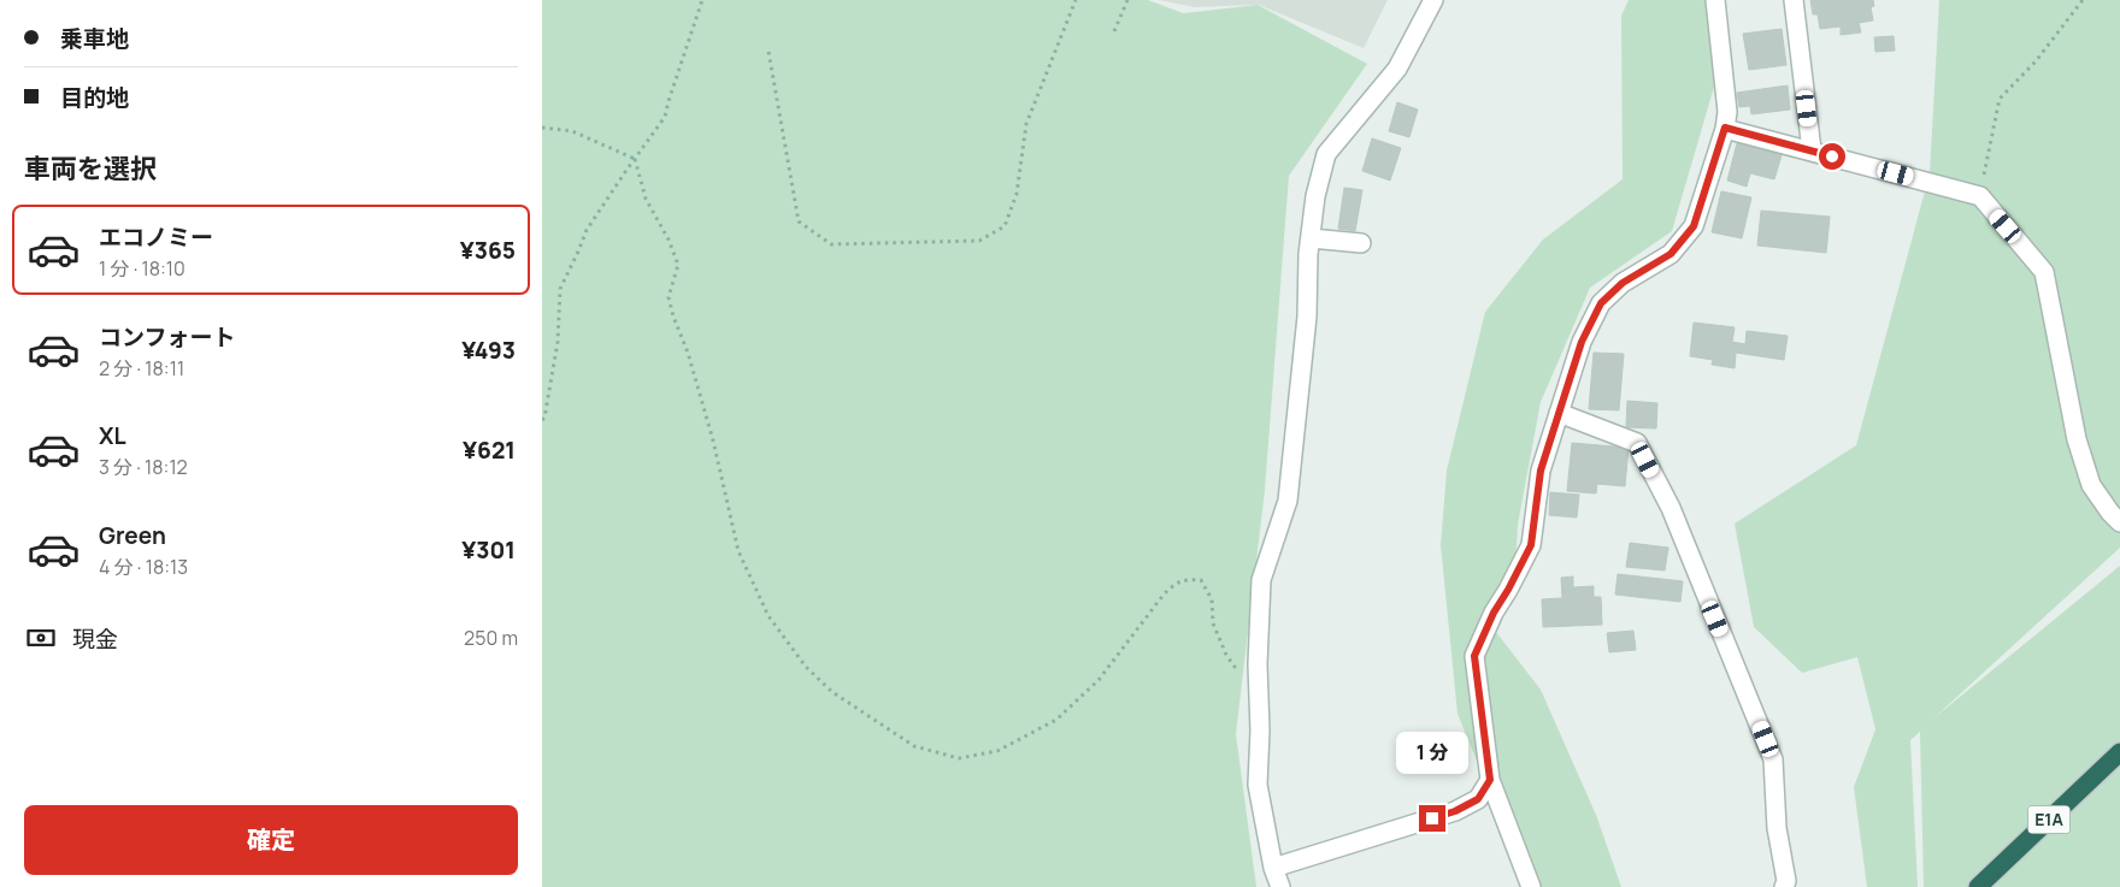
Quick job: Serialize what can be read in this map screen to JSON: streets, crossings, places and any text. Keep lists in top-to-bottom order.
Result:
{
  "streets": {
    "highway": ["E1A"]
  },
  "page": {
    "banner": ["乗車地", "目的地"],
    "heading": "車両を選択",
    "list": [
      {
        "name": "エコノミー",
        "note": "1 分 · 18:10",
        "value": "¥365"
      },
      {
        "name": "コンフォート",
        "note": "2 分 · 18:11",
        "value": "¥493"
      },
      {
        "name": "XL",
        "note": "3 分 · 18:12",
        "value": "¥621"
      },
      {
        "name": "Green",
        "note": "4 分 · 18:13",
        "value": "¥301"
      }
    ],
    "pay": ["現金", "250 m"],
    "bubble": "1 分",
    "buttons": "確定"
  }
}
